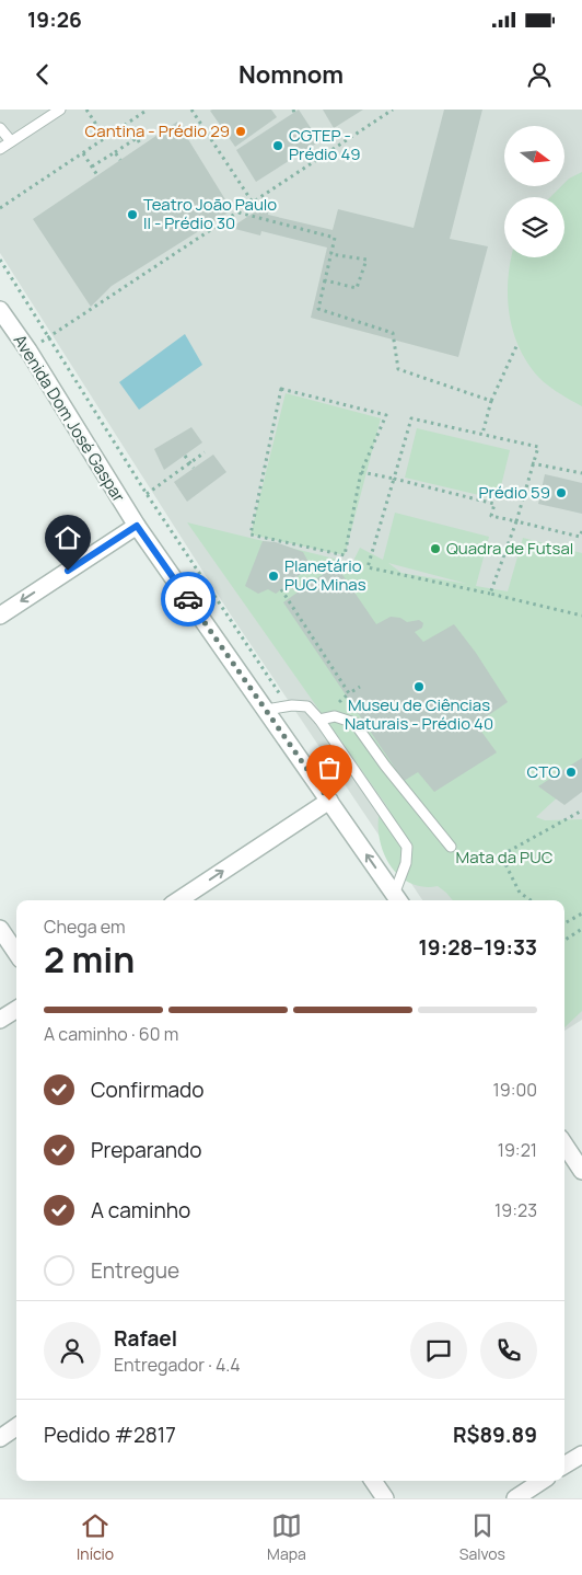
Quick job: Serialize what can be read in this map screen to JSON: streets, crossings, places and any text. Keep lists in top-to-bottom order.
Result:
{
  "streets": {
    "street": ["Avenida Dom José Gaspar"]
  },
  "parks": ["Mata da PUC"],
  "places": [
    "Cantina - Prédio 29",
    "CGTEP - Prédio 49",
    "Teatro João Paulo II - Prédio 30",
    "Prédio 59",
    "Quadra de Futsal",
    "Planetário PUC Minas",
    "Museu de Ciências Naturais - Prédio 40",
    "CTO"
  ],
  "north": "right",
  "page": {
    "status": "19:26",
    "header": "Nomnom",
    "heading": ["2 min", "Chega em", "19:28–19:33"],
    "panel": [
      "Rafael",
      "Entregador · 4.4",
      "Pedido #2817",
      "R$89.89"
    ],
    "bar": "A caminho · 60 m",
    "list": [
      ["Confirmado", "19:00"],
      ["Preparando", "19:21"],
      ["A caminho", "19:23"],
      "Entregue"
    ],
    "tabs": ["Início", "Mapa", "Salvos"]
  }
}
